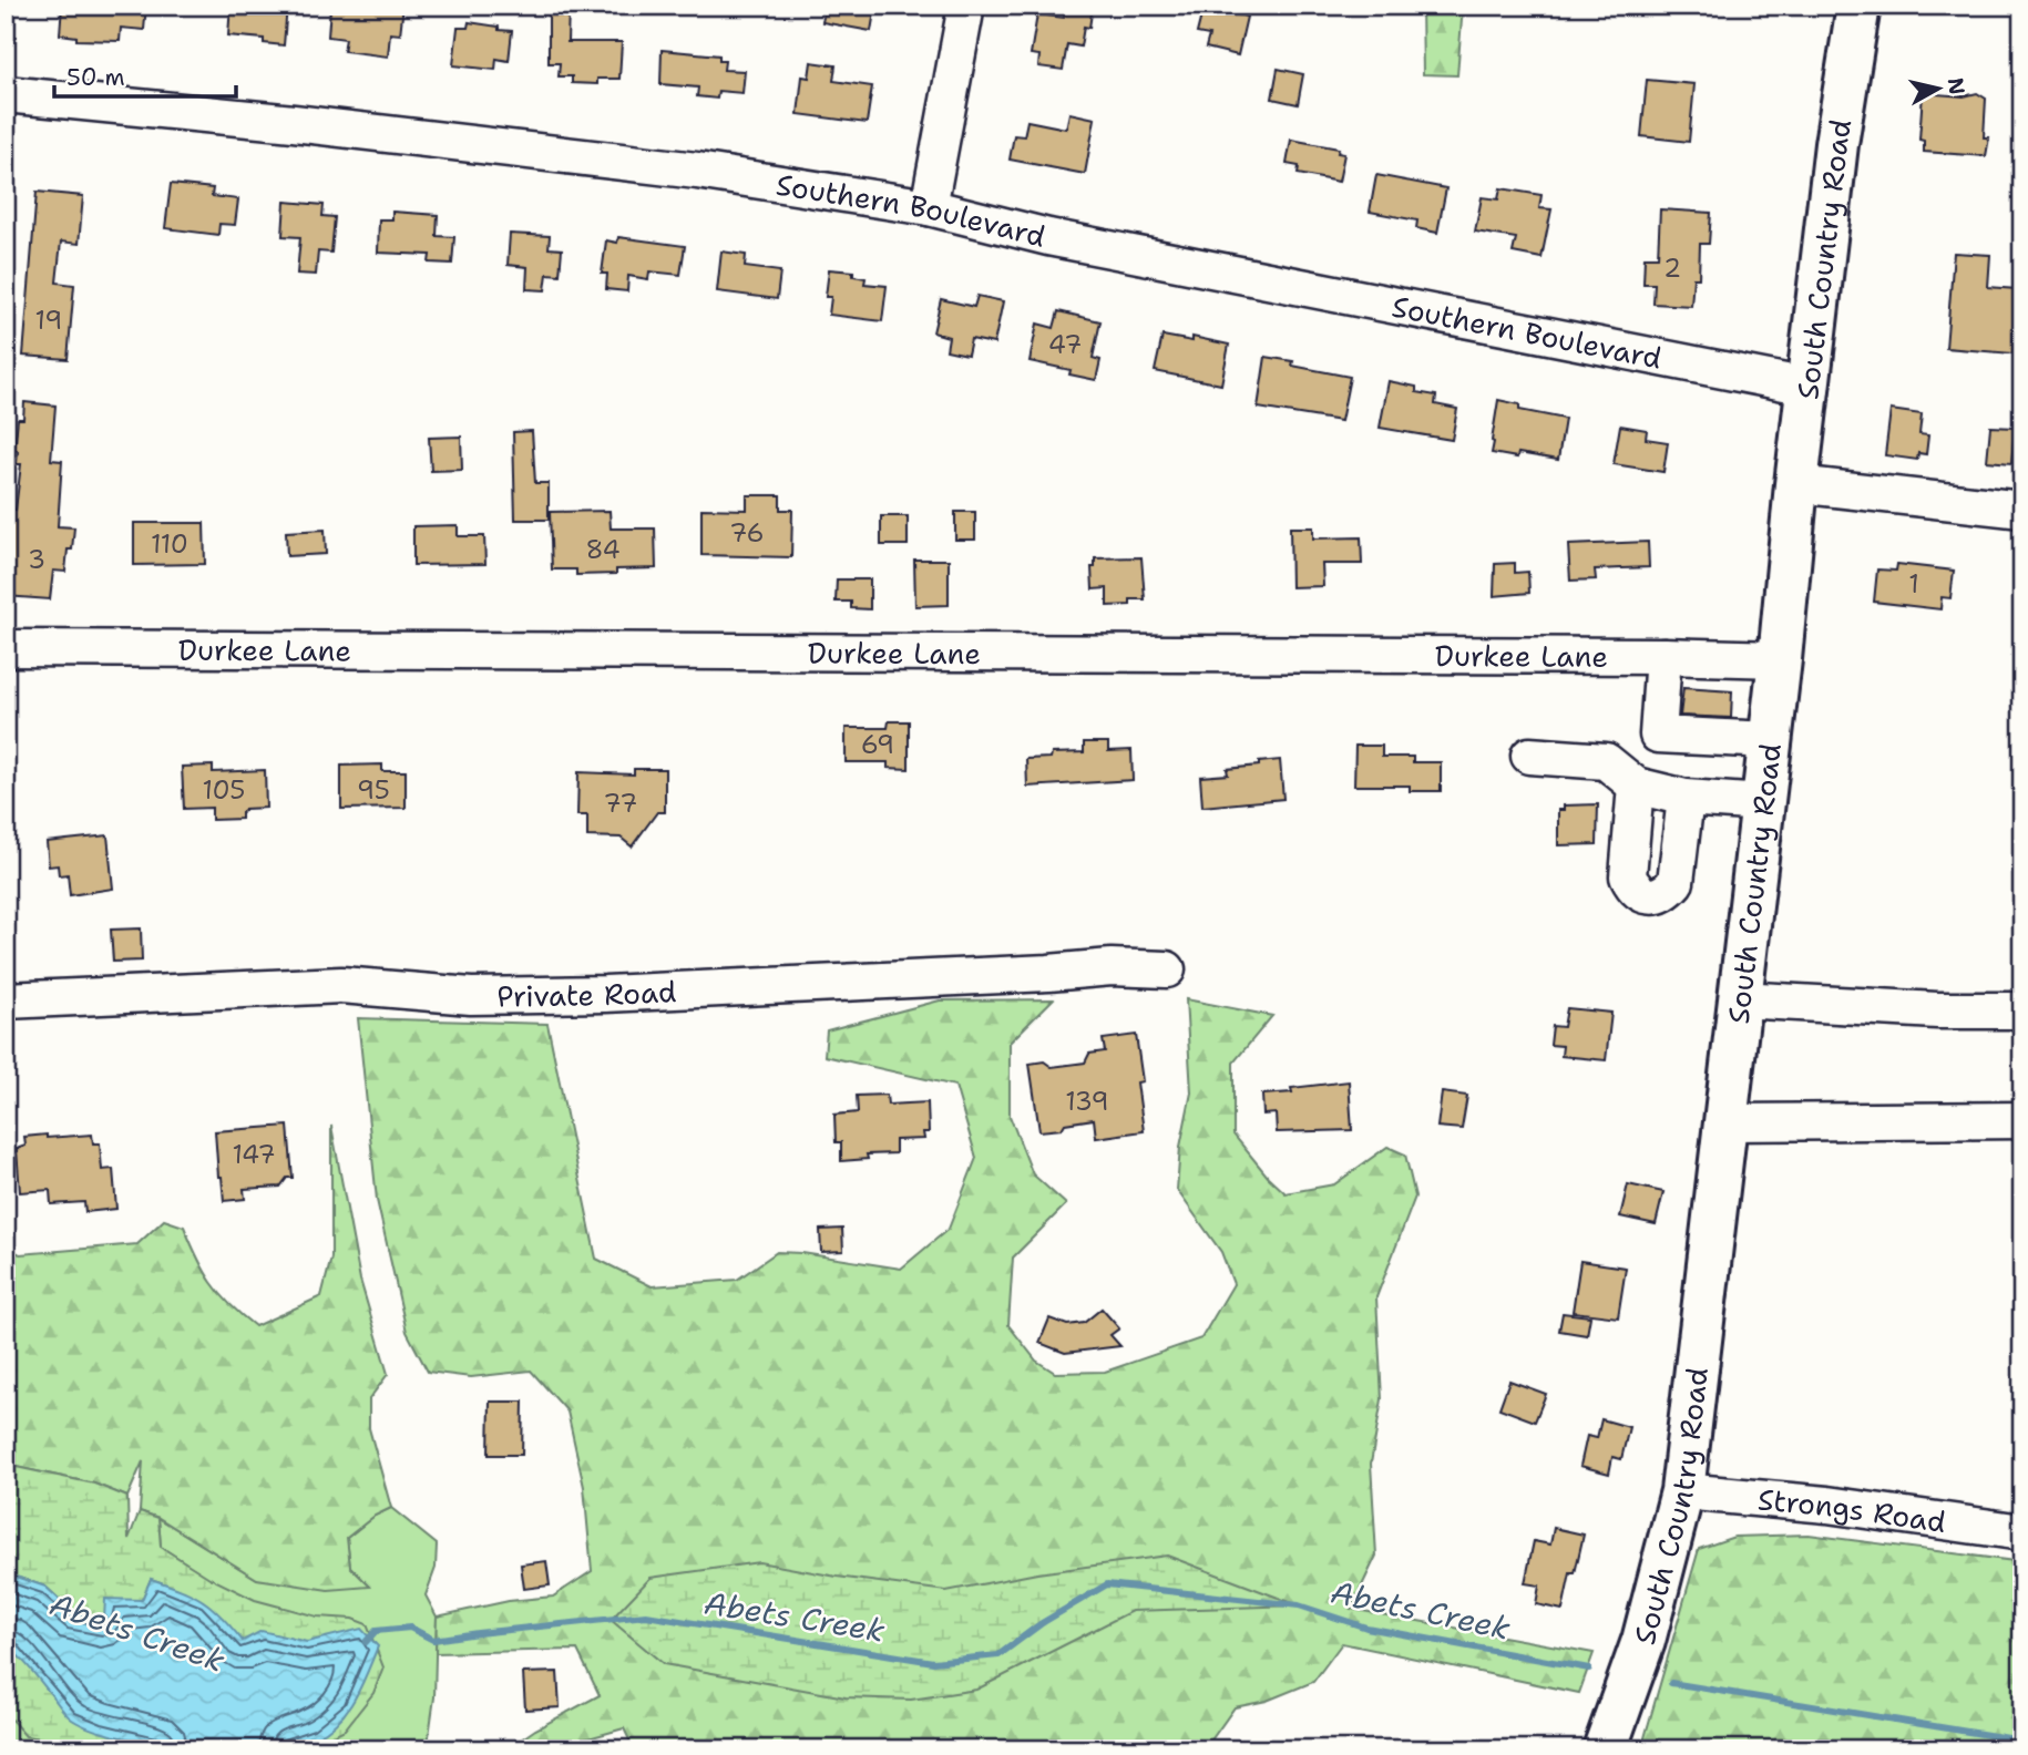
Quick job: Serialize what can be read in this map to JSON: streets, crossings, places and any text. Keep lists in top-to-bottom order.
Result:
{
  "streets": {
    "main road": ["South Country Road"],
    "street": [
      "Southern Boulevard",
      "Durkee Lane",
      "Private Road",
      "Strongs Road"
    ]
  },
  "crossings": [
    ["Southern Boulevard", "South Country Road"],
    ["South Country Road", "Durkee Lane"],
    ["South Country Road", "Strongs Road"]
  ],
  "water": ["Abets Creek"],
  "house_numbers": [
    "2",
    "19",
    "47",
    "76",
    "110",
    "84",
    "3",
    "1",
    "69",
    "105",
    "95",
    "77",
    "139",
    "147"
  ],
  "scale_bar": "50 m",
  "north": "right"
}
